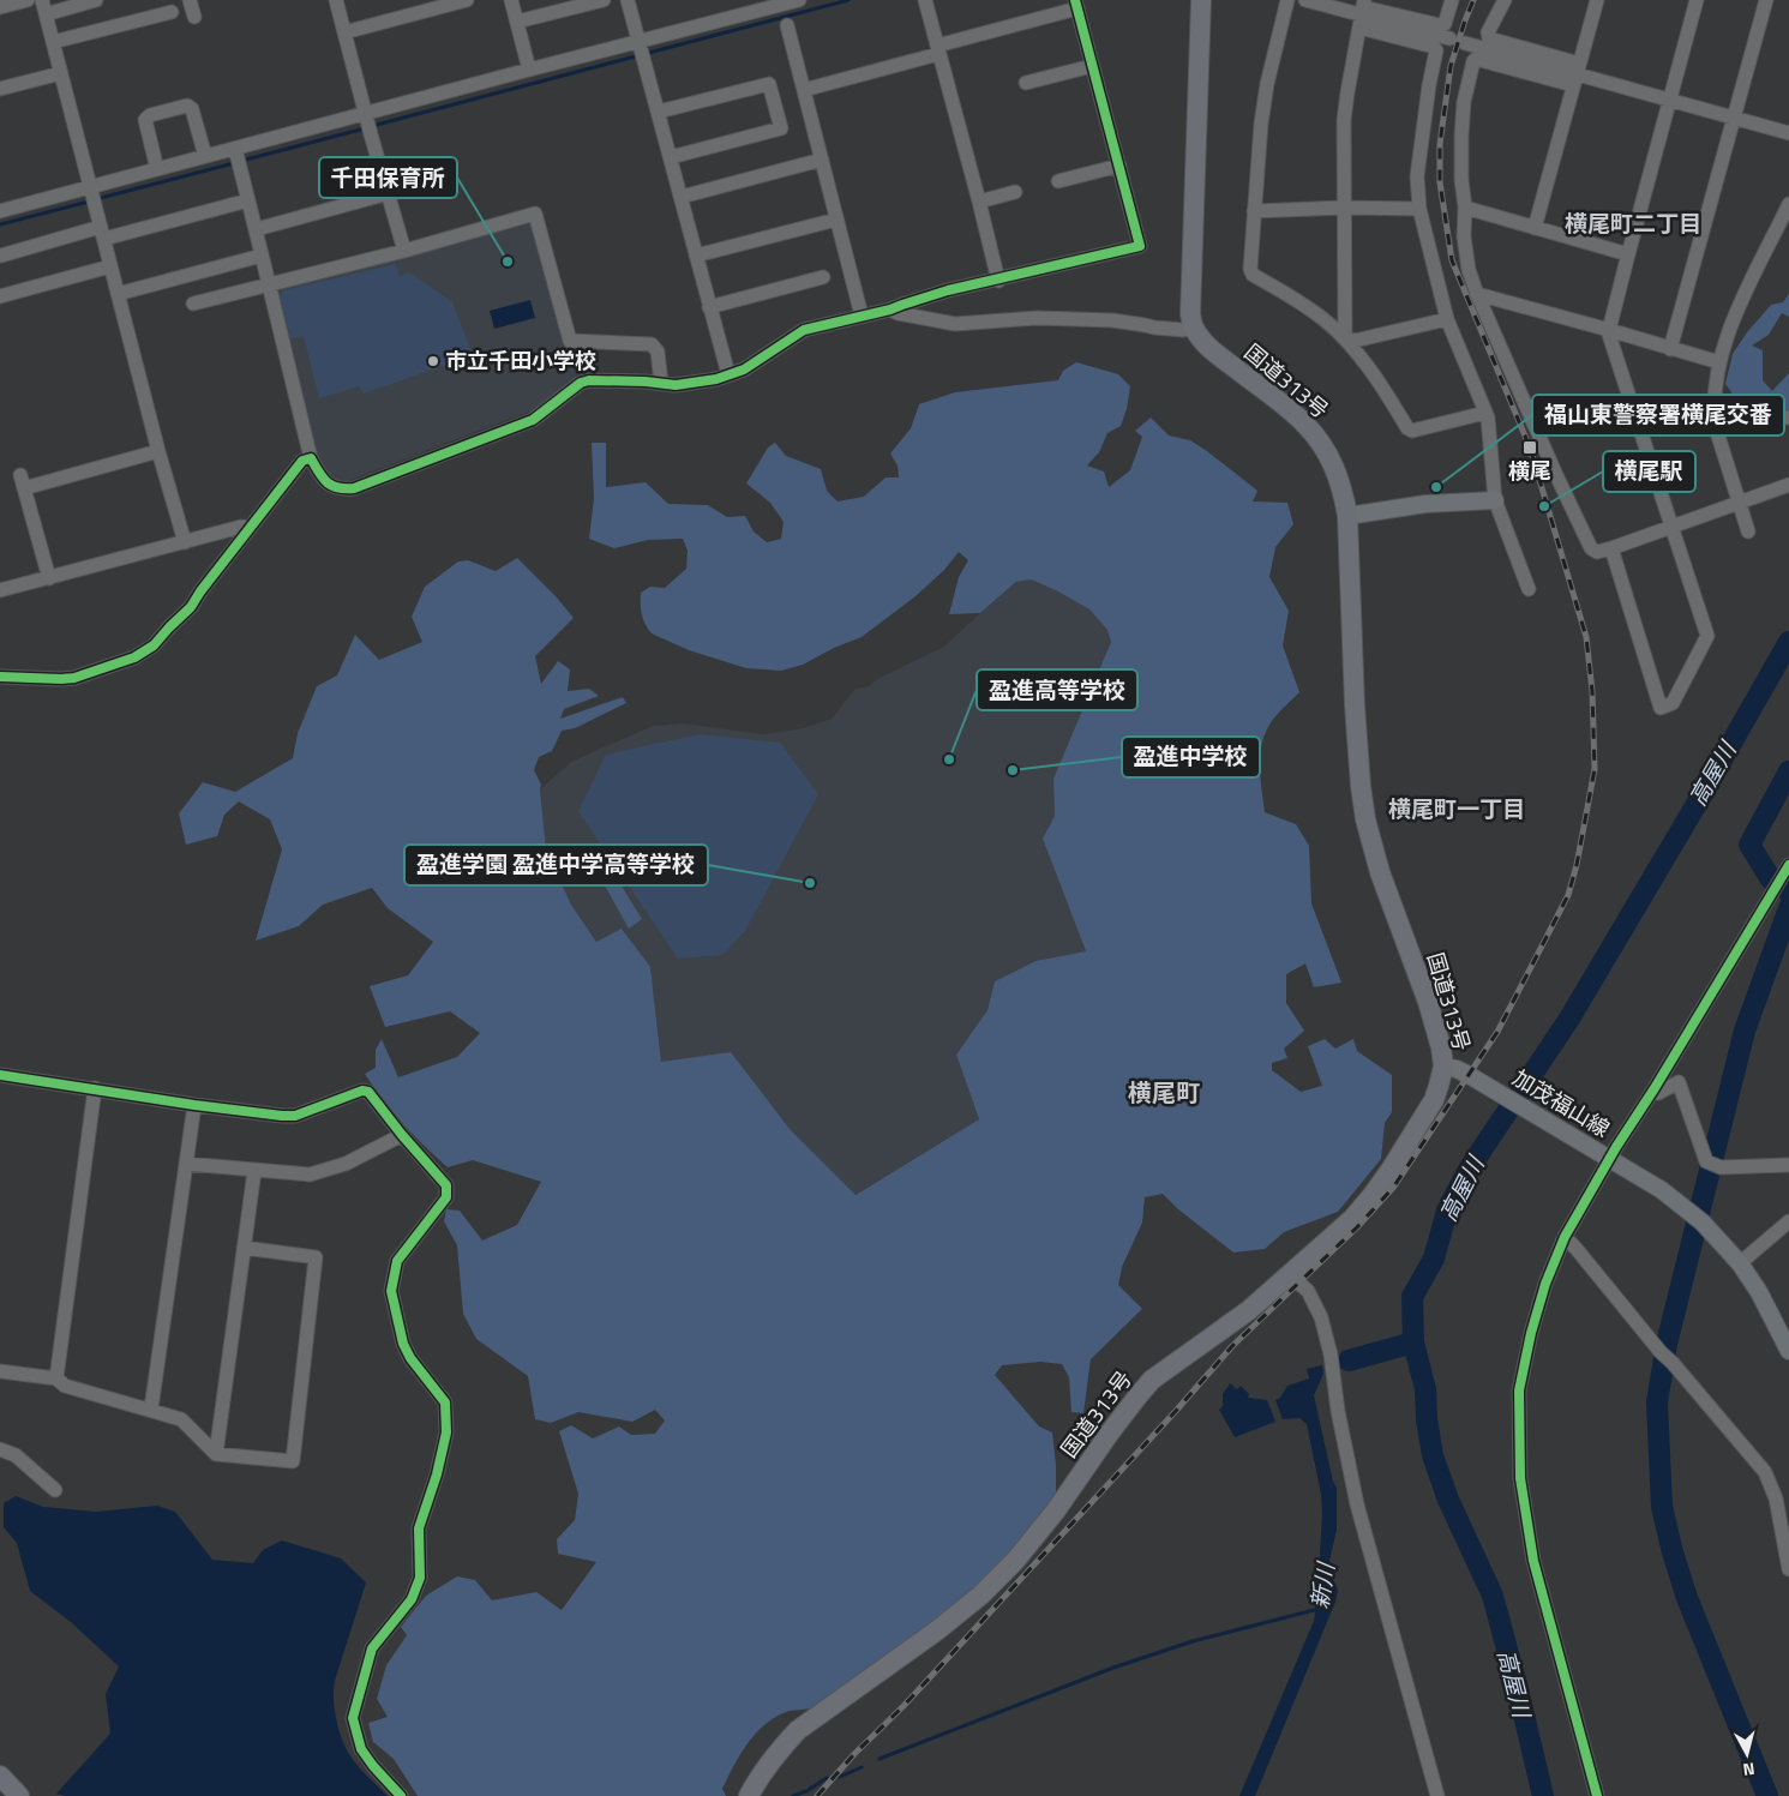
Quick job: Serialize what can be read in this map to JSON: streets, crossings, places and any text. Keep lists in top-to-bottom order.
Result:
{
  "streets": {
    "highway": ["国道313号"],
    "main road": ["加茂福山線"]
  },
  "crossings": [
    ["国道313号", "加茂福山線"]
  ],
  "districts": ["横尾町二丁目", "横尾町一丁目", "横尾町"],
  "water": ["高屋川", "新川"],
  "places": {
    "other": [
      "千田保育所",
      "市立千田小学校",
      "福山東警察署横尾交番",
      "横尾駅",
      "盈進高等学校",
      "盈進中学校",
      "盈進学園 盈進中学高等学校"
    ],
    "transit": ["横尾"]
  },
  "north": "bottom"
}
